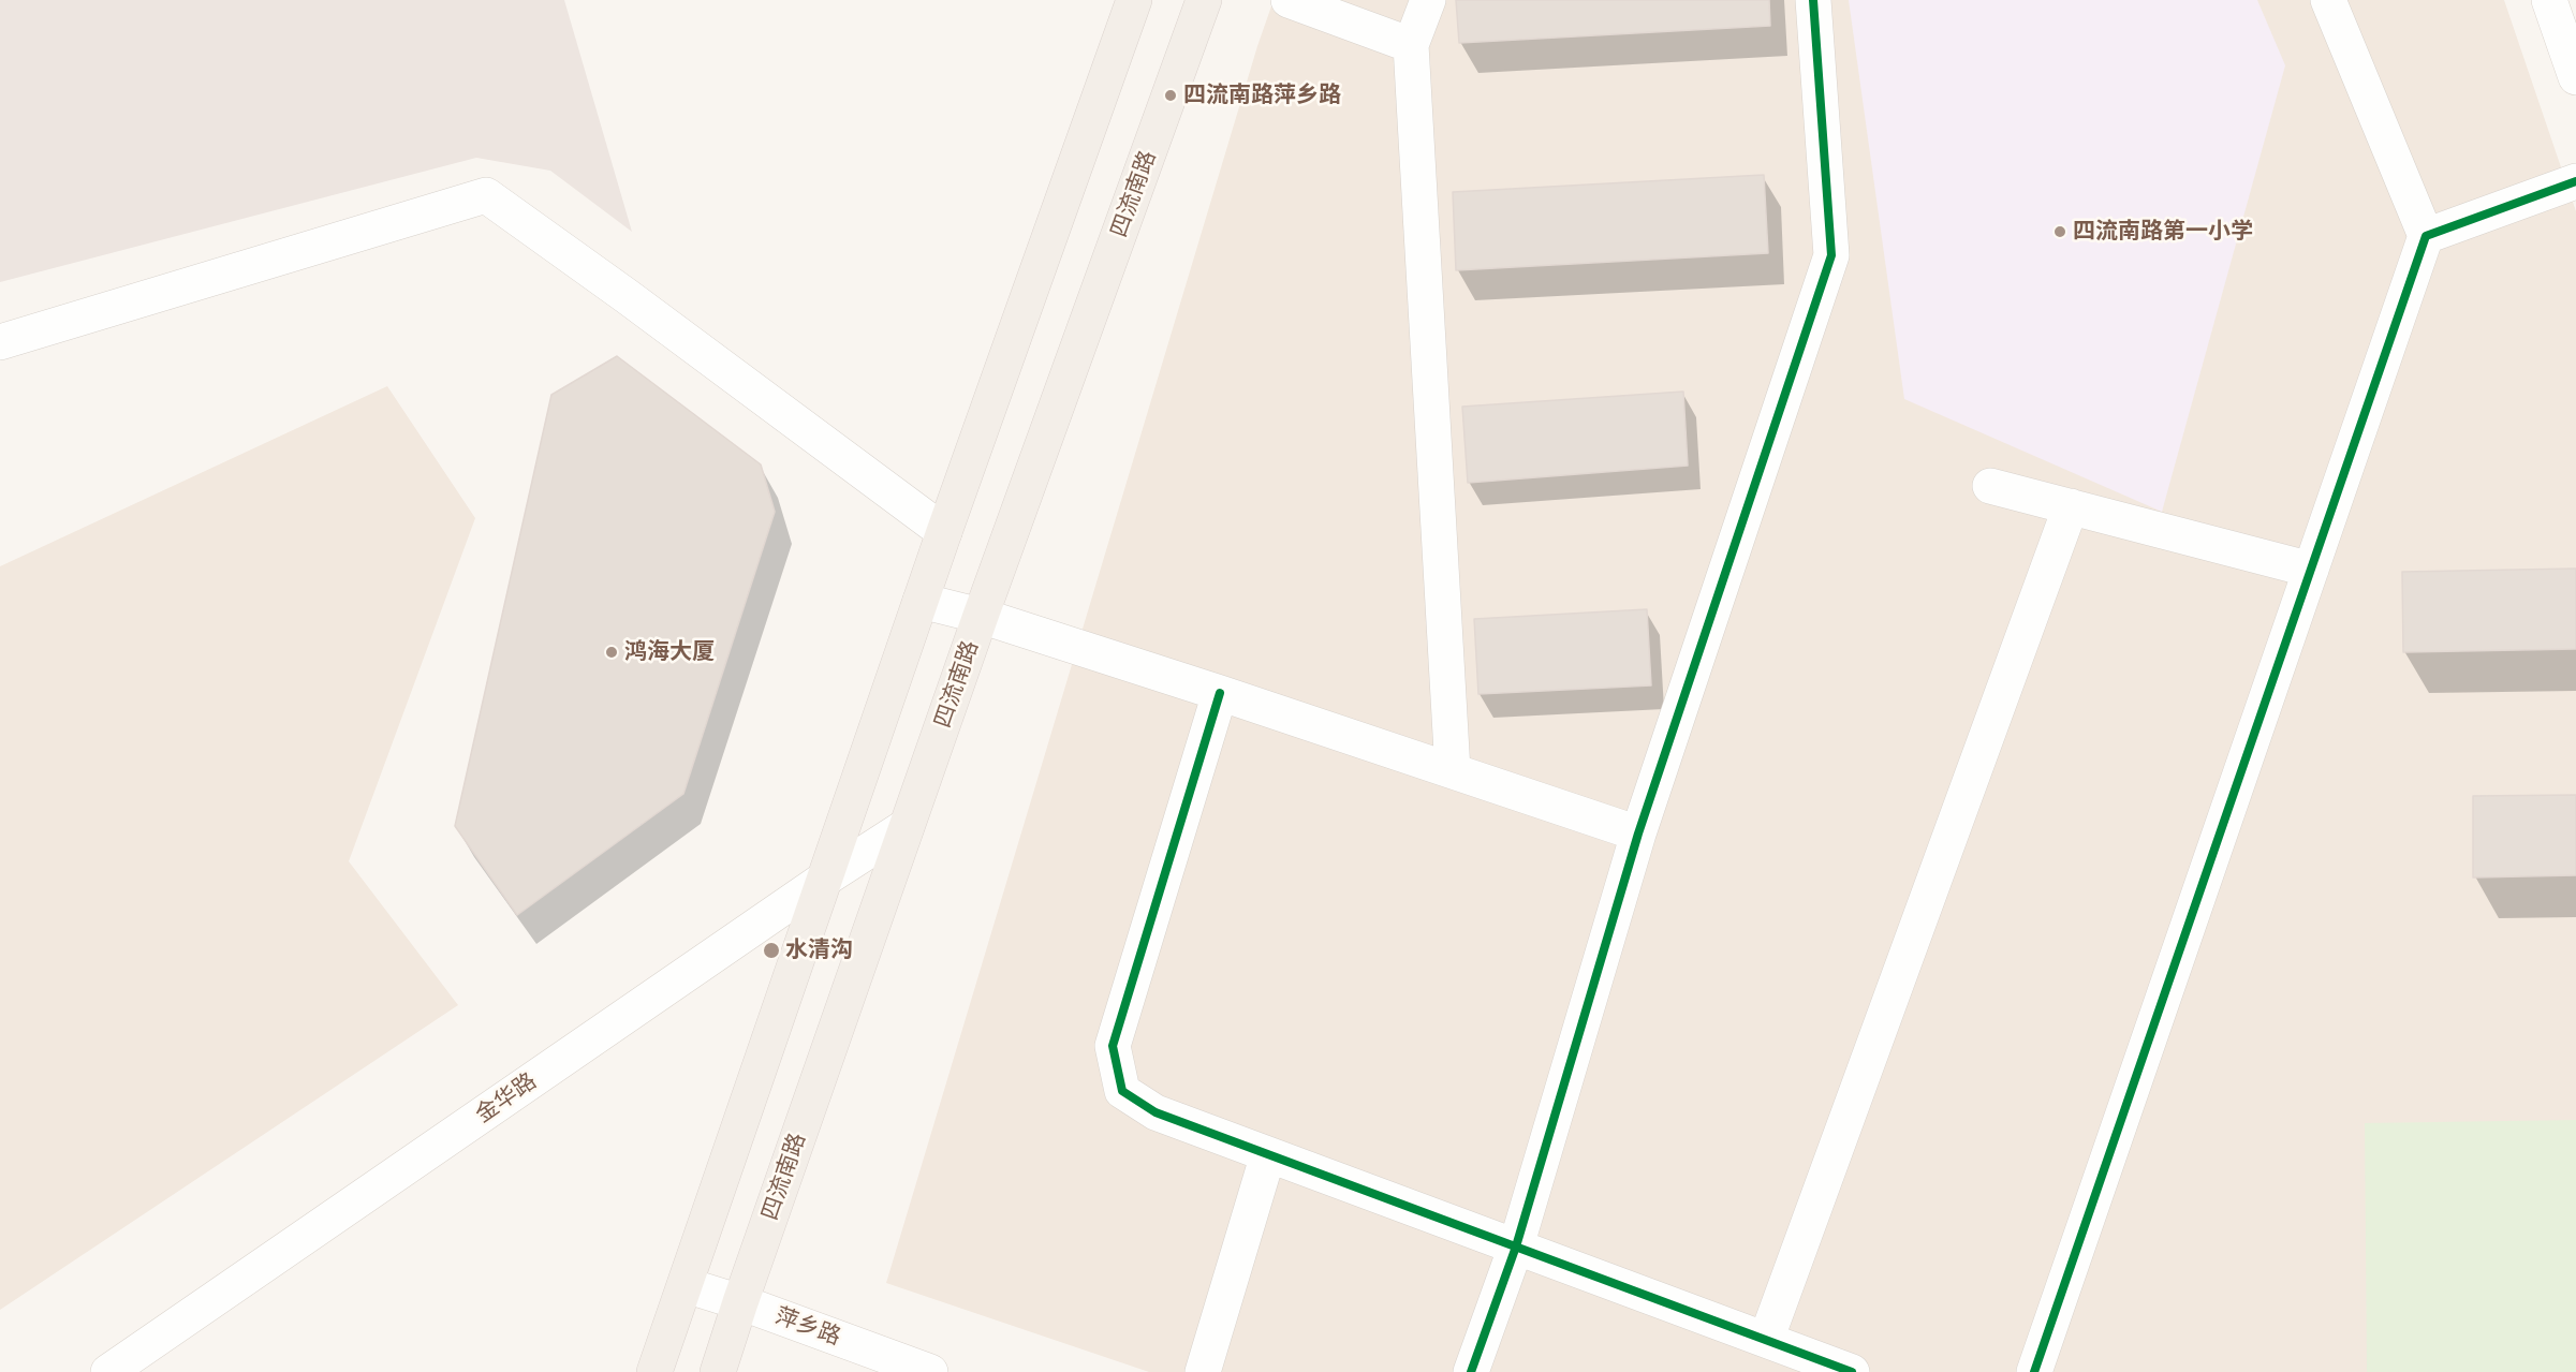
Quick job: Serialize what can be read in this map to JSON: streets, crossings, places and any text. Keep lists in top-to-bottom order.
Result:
{
  "streets": {
    "main road": ["四流南路"],
    "street": ["金华路", "萍乡路"]
  },
  "crossings": [
    ["四流南路", "金华路"],
    ["四流南路", "萍乡路"]
  ],
  "places": [
    "四流南路萍乡路",
    "四流南路第一小学",
    "鸿海大厦",
    "水清沟"
  ]
}
